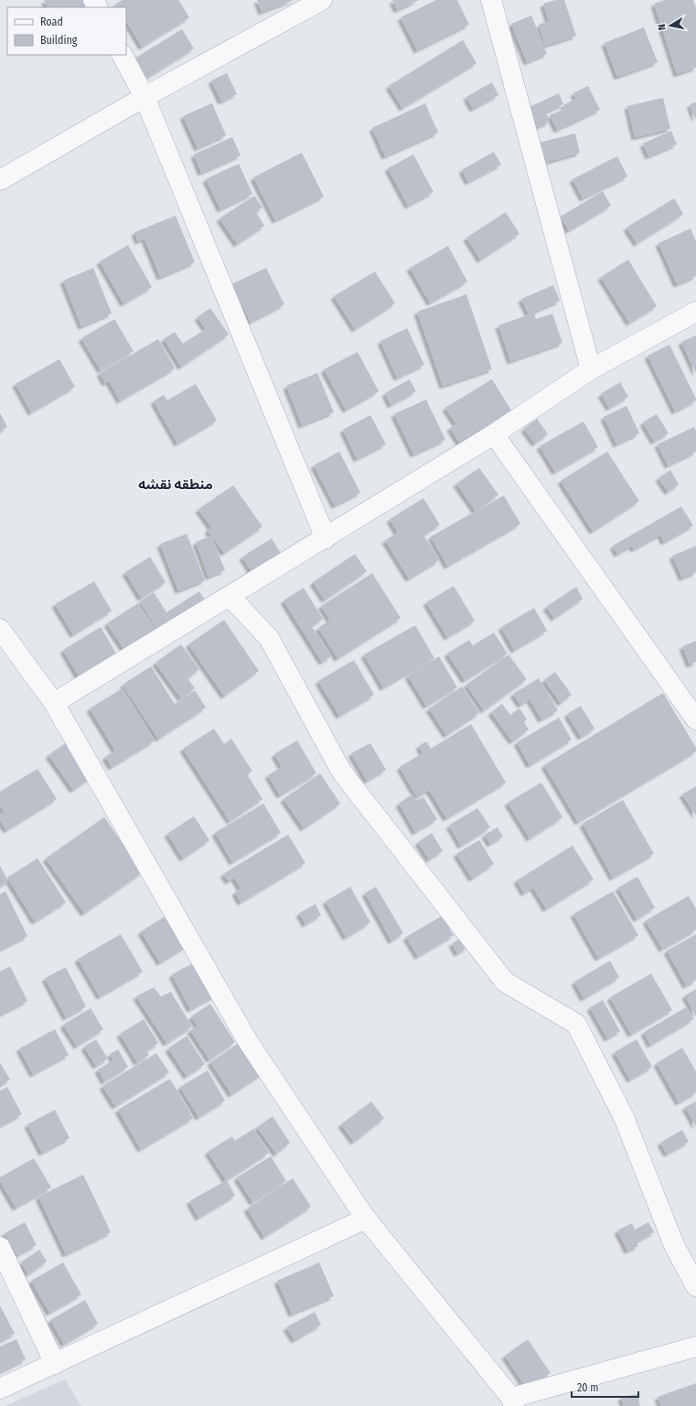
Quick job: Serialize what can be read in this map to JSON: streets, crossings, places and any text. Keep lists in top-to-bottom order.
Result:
{
  "districts": ["منطقه نقشه"],
  "legend": ["Road", "Building"],
  "scale_bar": "20 m",
  "north": "left"
}
